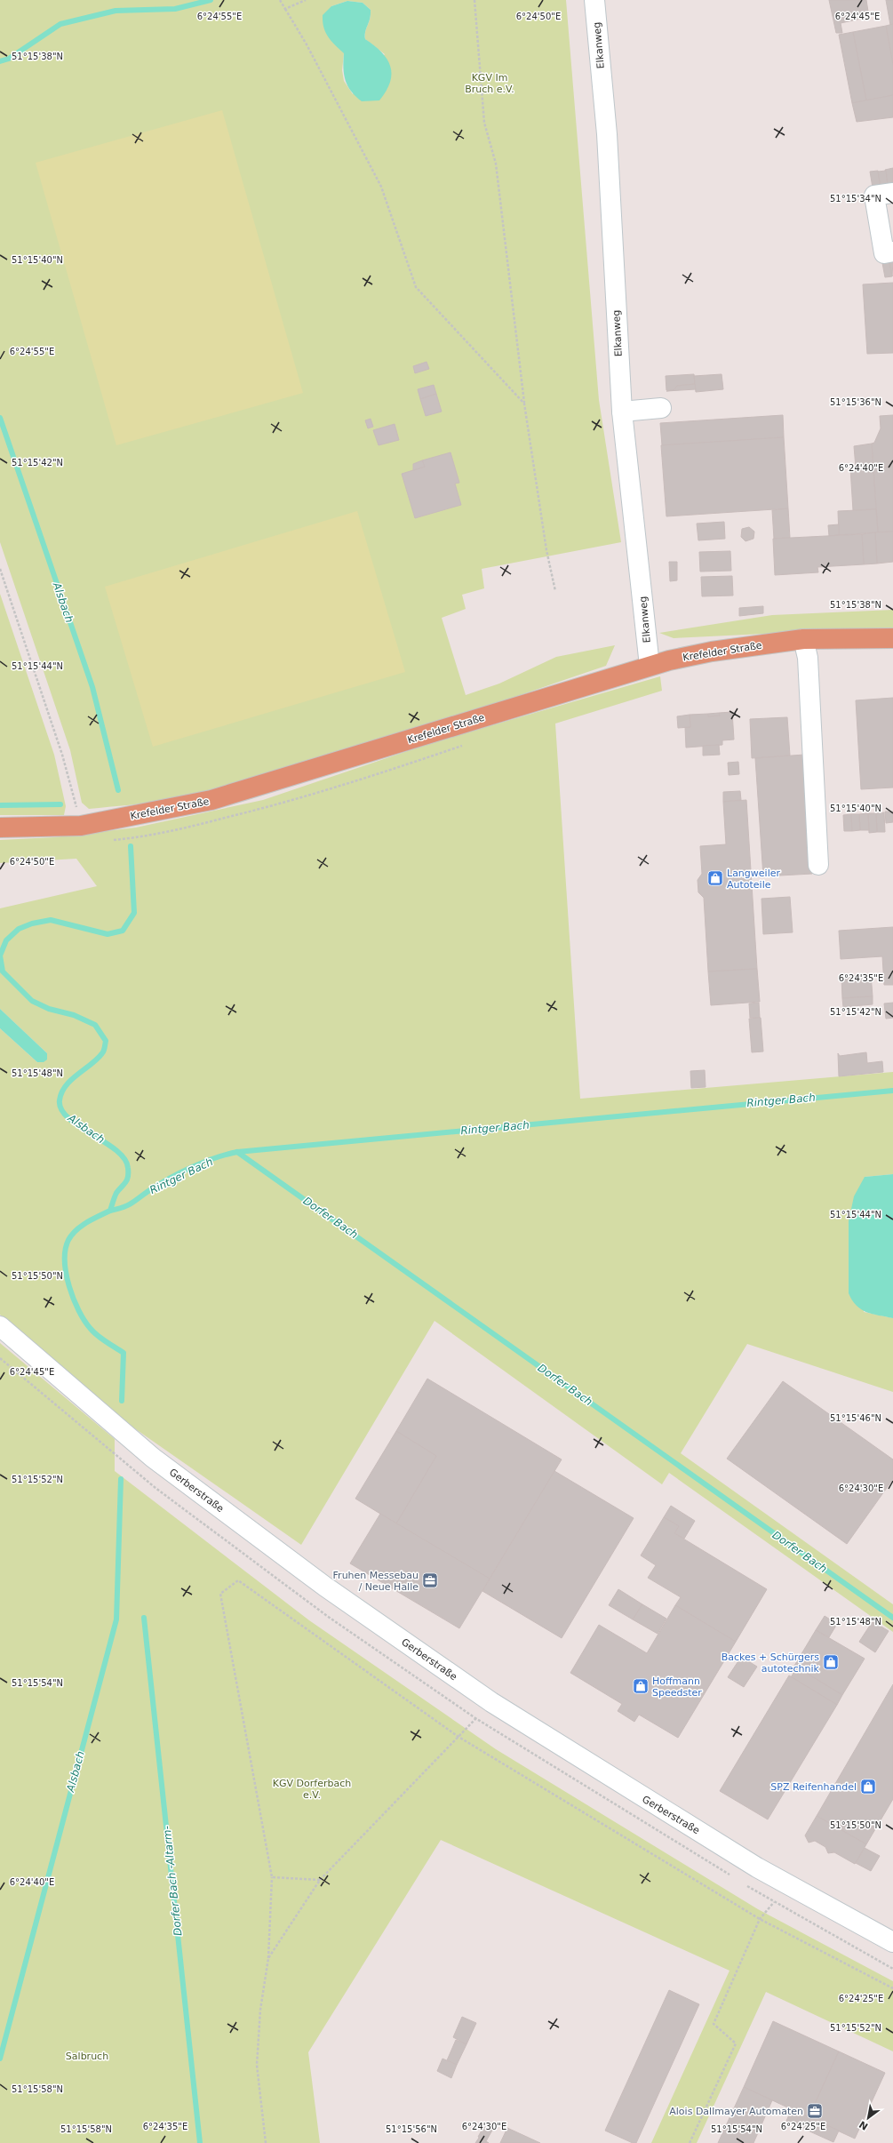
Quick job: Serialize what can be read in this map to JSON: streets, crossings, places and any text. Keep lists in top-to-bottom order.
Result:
{
  "streets": {
    "main road": ["Krefelder Straße"],
    "street": ["Elkanweg", "Gerberstraße"]
  },
  "crossings": [
    ["Elkanweg", "Krefelder Straße"]
  ],
  "water": [
    "Alsbach",
    "Rintger Bach",
    "Dorfer Bach",
    "Dorfer Bach -Altarm-"
  ],
  "parks": ["KGV Im Bruch e.V.", "KGV Dorferbach e.V.", "Salbruch"],
  "places": {
    "shop": [
      "Langweiler Autoteile",
      "Backes + Schürgers autotechnik",
      "Hoffmann Speedster",
      "SPZ Reifenhandel"
    ],
    "office": ["Fruhen Messebau / Neue Halle", "Alois Dallmayer Automaten"]
  },
  "north": "bottom left",
  "coordinates": [
    "6°24'55\"E",
    "6°24'50\"E",
    "6°24'45\"E",
    "51°15'38\"N",
    "51°15'34\"N",
    "51°15'40\"N",
    "51°15'36\"N",
    "51°15'42\"N",
    "6°24'40\"E",
    "51°15'44\"N",
    "6°24'35\"E",
    "51°15'48\"N",
    "51°15'50\"N",
    "51°15'46\"N",
    "51°15'52\"N",
    "6°24'30\"E",
    "51°15'54\"N",
    "6°24'25\"E",
    "51°15'58\"N",
    "51°15'56\"N"
  ]
}
